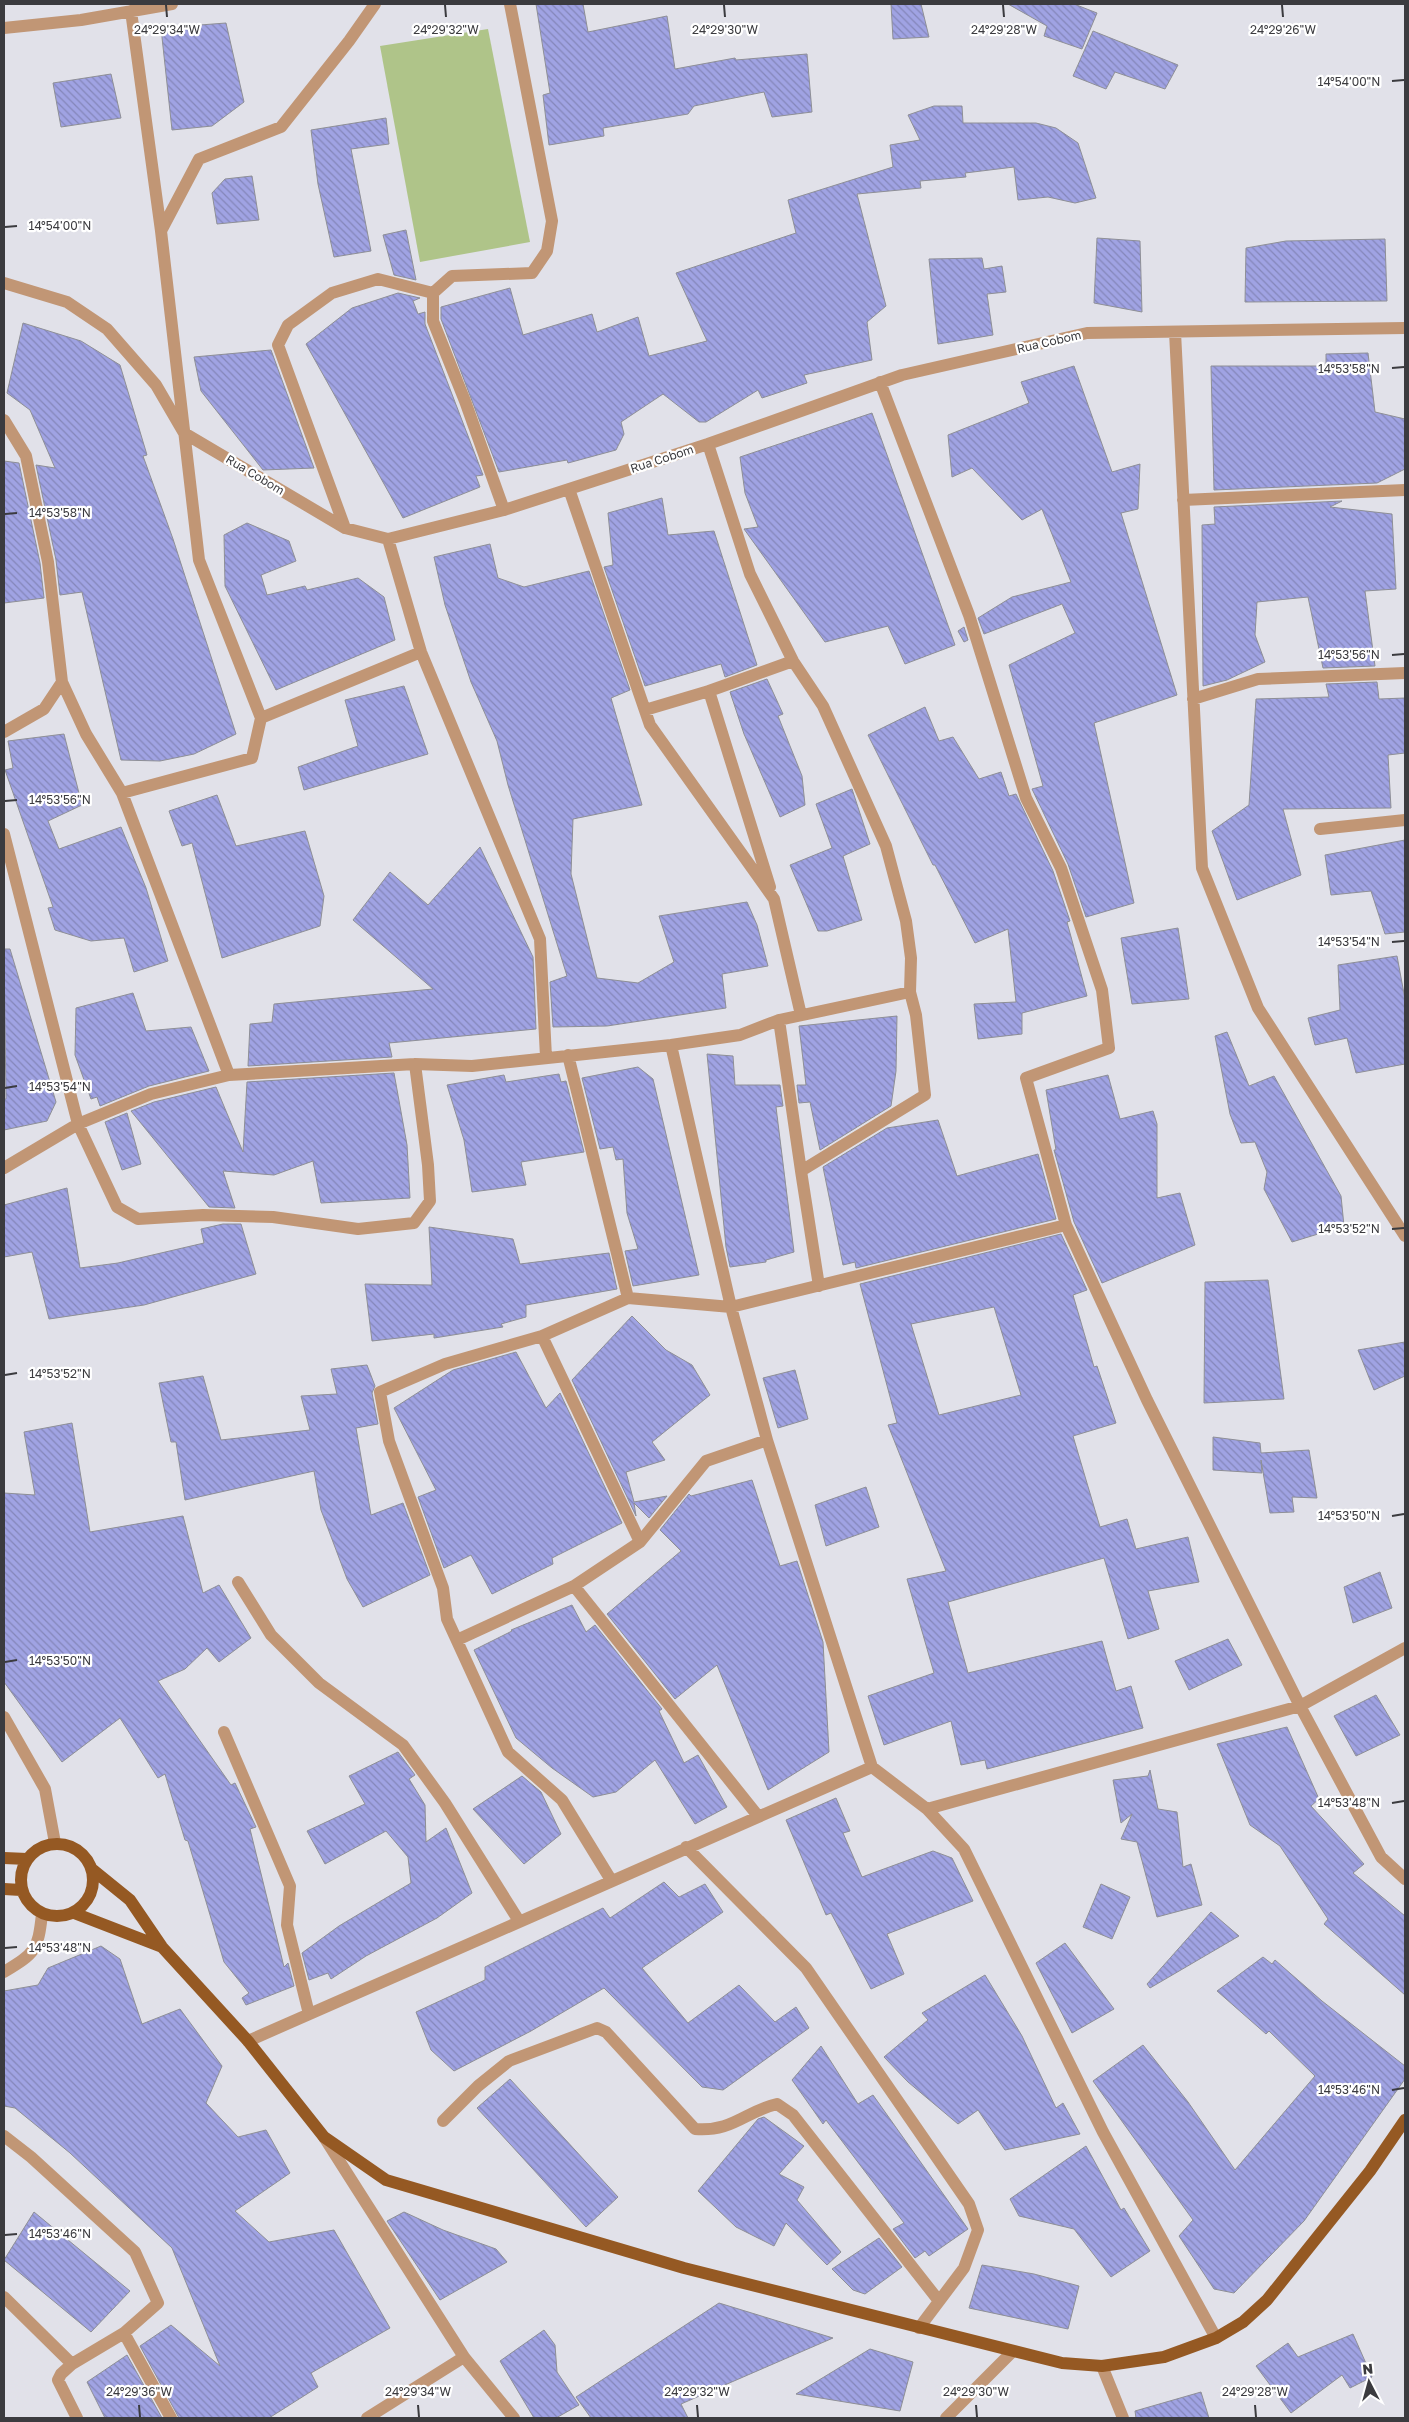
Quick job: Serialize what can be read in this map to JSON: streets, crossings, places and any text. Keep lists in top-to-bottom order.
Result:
{
  "streets": {
    "street": ["Rua Cobom"]
  },
  "north": "top",
  "coordinates": [
    "24°29'34\"W",
    "24°29'32\"W",
    "24°29'30\"W",
    "24°29'28\"W",
    "24°29'26\"W",
    "14°54'00\"N",
    "14°53'58\"N",
    "14°53'56\"N",
    "14°53'54\"N",
    "14°53'52\"N",
    "14°53'50\"N",
    "14°53'48\"N",
    "14°53'46\"N",
    "24°29'36\"W"
  ]
}
